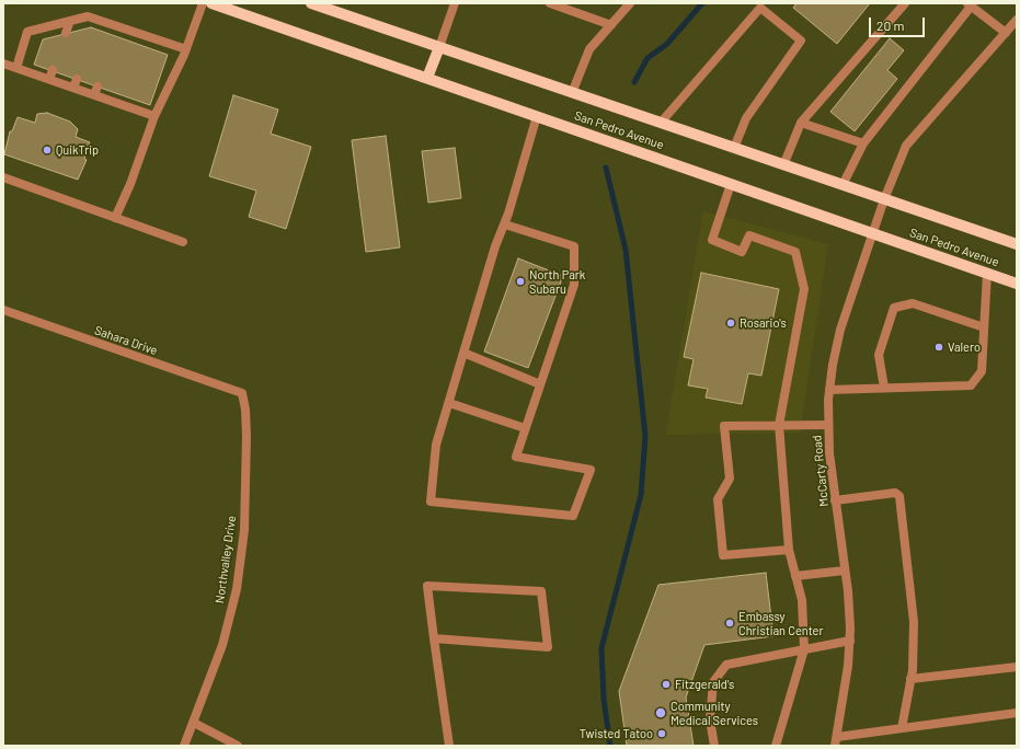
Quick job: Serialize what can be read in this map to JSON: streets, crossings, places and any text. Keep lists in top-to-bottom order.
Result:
{
  "streets": {
    "main road": ["San Pedro Avenue"],
    "street": ["Sahara Drive", "McCarty Road", "Northvalley Drive"]
  },
  "crossings": [
    ["San Pedro Avenue", "McCarty Road"],
    ["Sahara Drive", "Northvalley Drive"]
  ],
  "places": [
    "QuikTrip",
    "North Park Subaru",
    "Rosario's",
    "Valero",
    "Embassy Christian Center",
    "Fitzgerald's",
    "Community Medical Services",
    "Twisted Tatoo"
  ],
  "scale_bar": "20 m"
}
